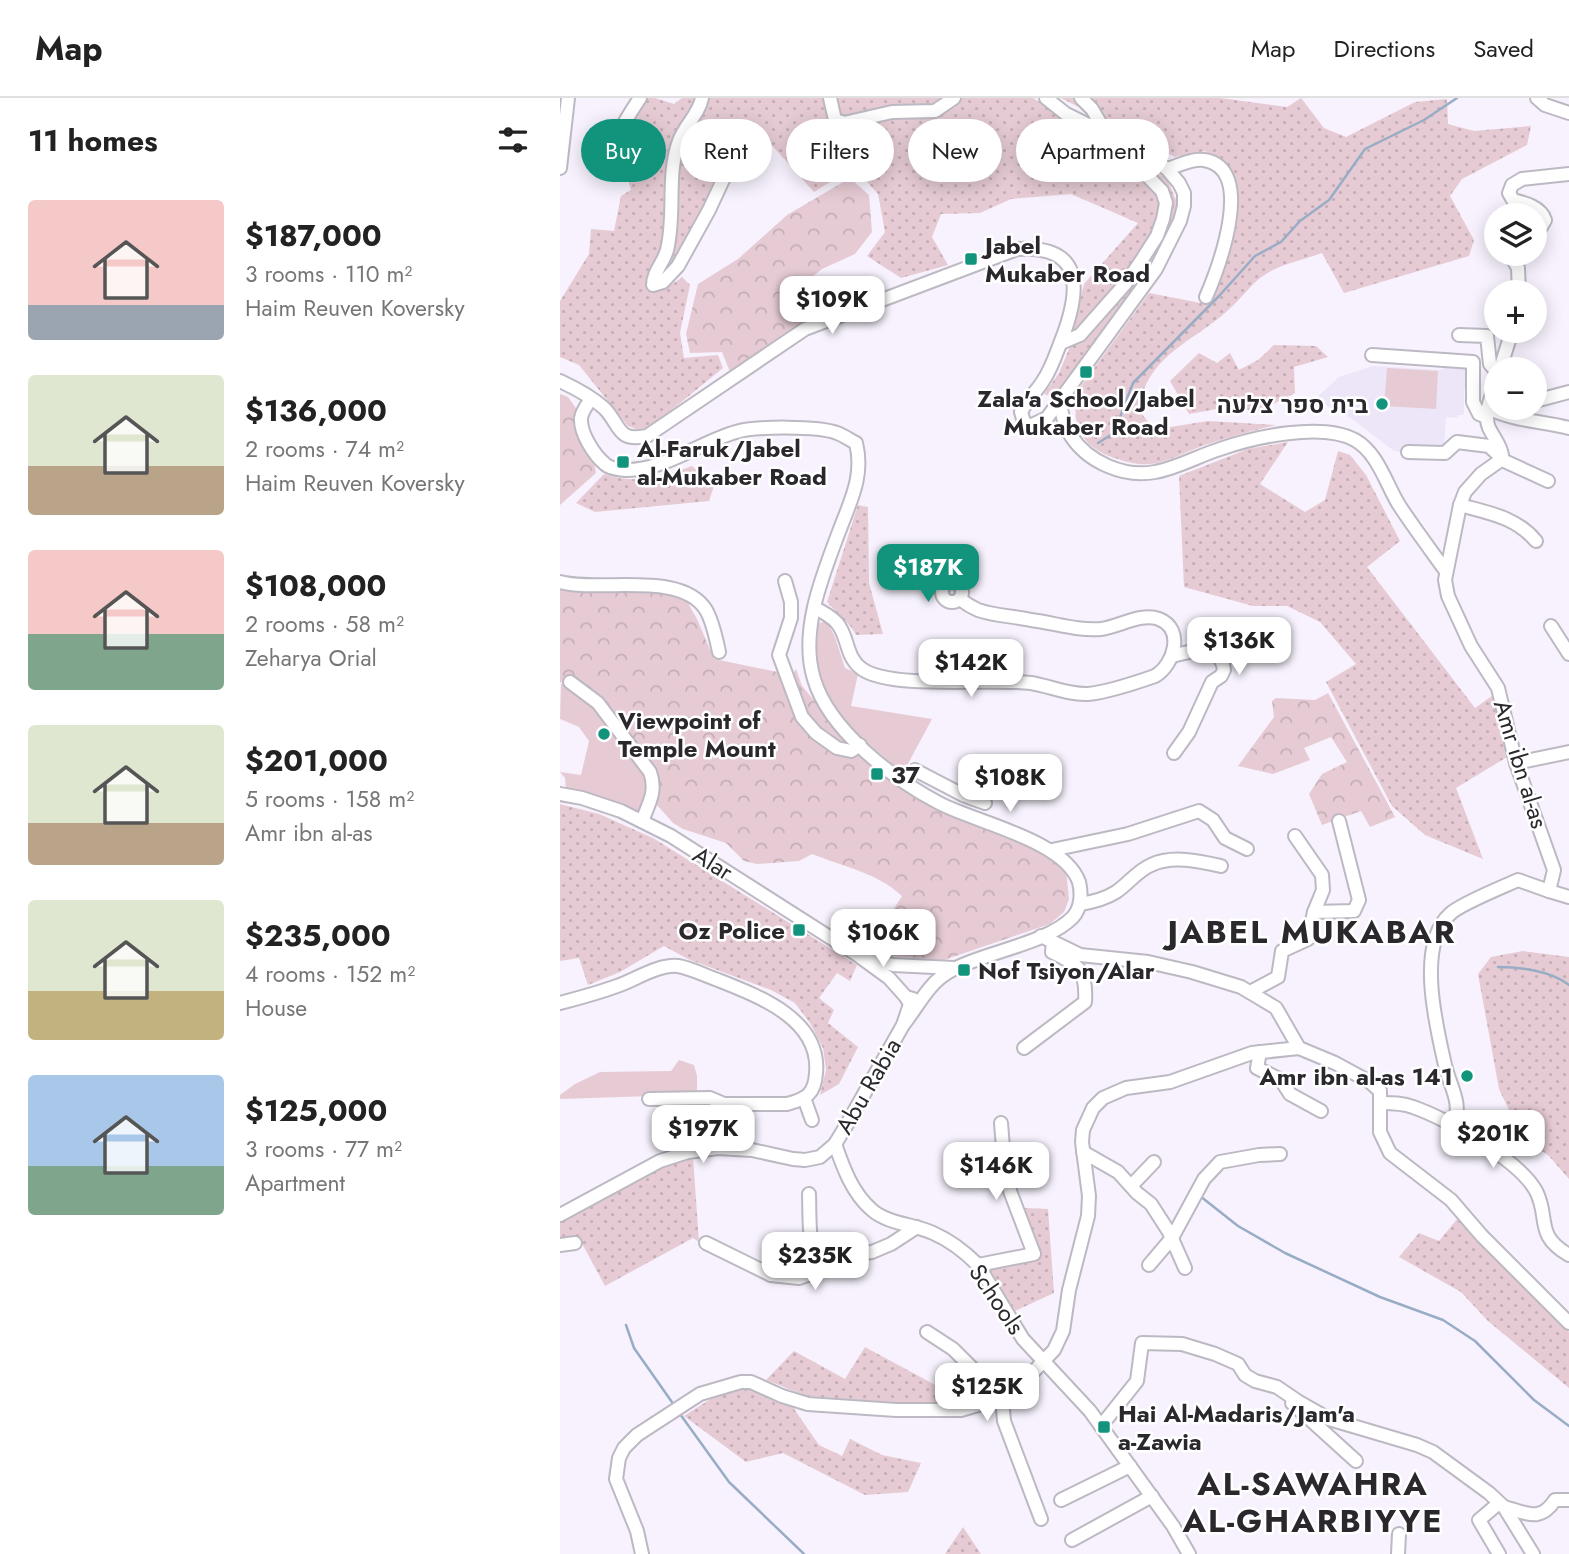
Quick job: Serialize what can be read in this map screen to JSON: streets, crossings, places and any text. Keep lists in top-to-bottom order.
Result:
{
  "streets": {
    "street": [
      "Amr ibn al-as",
      "Alar",
      "Abu Rabia",
      "Schools"
    ]
  },
  "crossings": [
    ["Alar", "Abu Rabia"],
    ["Abu Rabia", "Schools"]
  ],
  "districts": ["JABEL MUKABAR", "AL-SAWAHRA AL-GHARBIYYE"],
  "places": {
    "transit": [
      "Jabel Mukaber Road",
      "Zala'a School/Jabel Mukaber Road",
      "Al-Faruk/Jabel al-Mukaber Road",
      "37",
      "Oz Police",
      "Nof Tsiyon/Alar",
      "Hai Al-Madaris/Jam'a a-Zawia"
    ],
    "other": ["בית ספר צלעה", "Viewpoint of Temple Mount", "Amr ibn al-as 141"]
  },
  "page": {
    "header": "Map",
    "nav": ["Map", "Directions", "Saved"],
    "heading": "11 homes",
    "chip": [
      "Buy",
      "Rent",
      "Filters",
      "New",
      "Apartment"
    ],
    "list": [
      {
        "name": "$187,000",
        "note": "3 rooms · 110 m² · Haim Reuven Koversky"
      },
      {
        "name": "$136,000",
        "note": "2 rooms · 74 m² · Haim Reuven Koversky"
      },
      {
        "name": "$108,000",
        "note": "2 rooms · 58 m² · Zeharya Orial"
      },
      {
        "name": "$201,000",
        "note": "5 rooms · 158 m² · Amr ibn al-as"
      },
      {
        "name": "$235,000",
        "note": "4 rooms · 152 m² · House"
      },
      {
        "name": "$125,000",
        "note": "3 rooms · 77 m² · Apartment"
      }
    ],
    "map_buttons": ["+", "−"],
    "price": [
      "$109K",
      "$187K",
      "$136K",
      "$142K",
      "$108K",
      "$106K",
      "$197K",
      "$201K",
      "$146K",
      "$235K",
      "$125K"
    ]
  }
}
